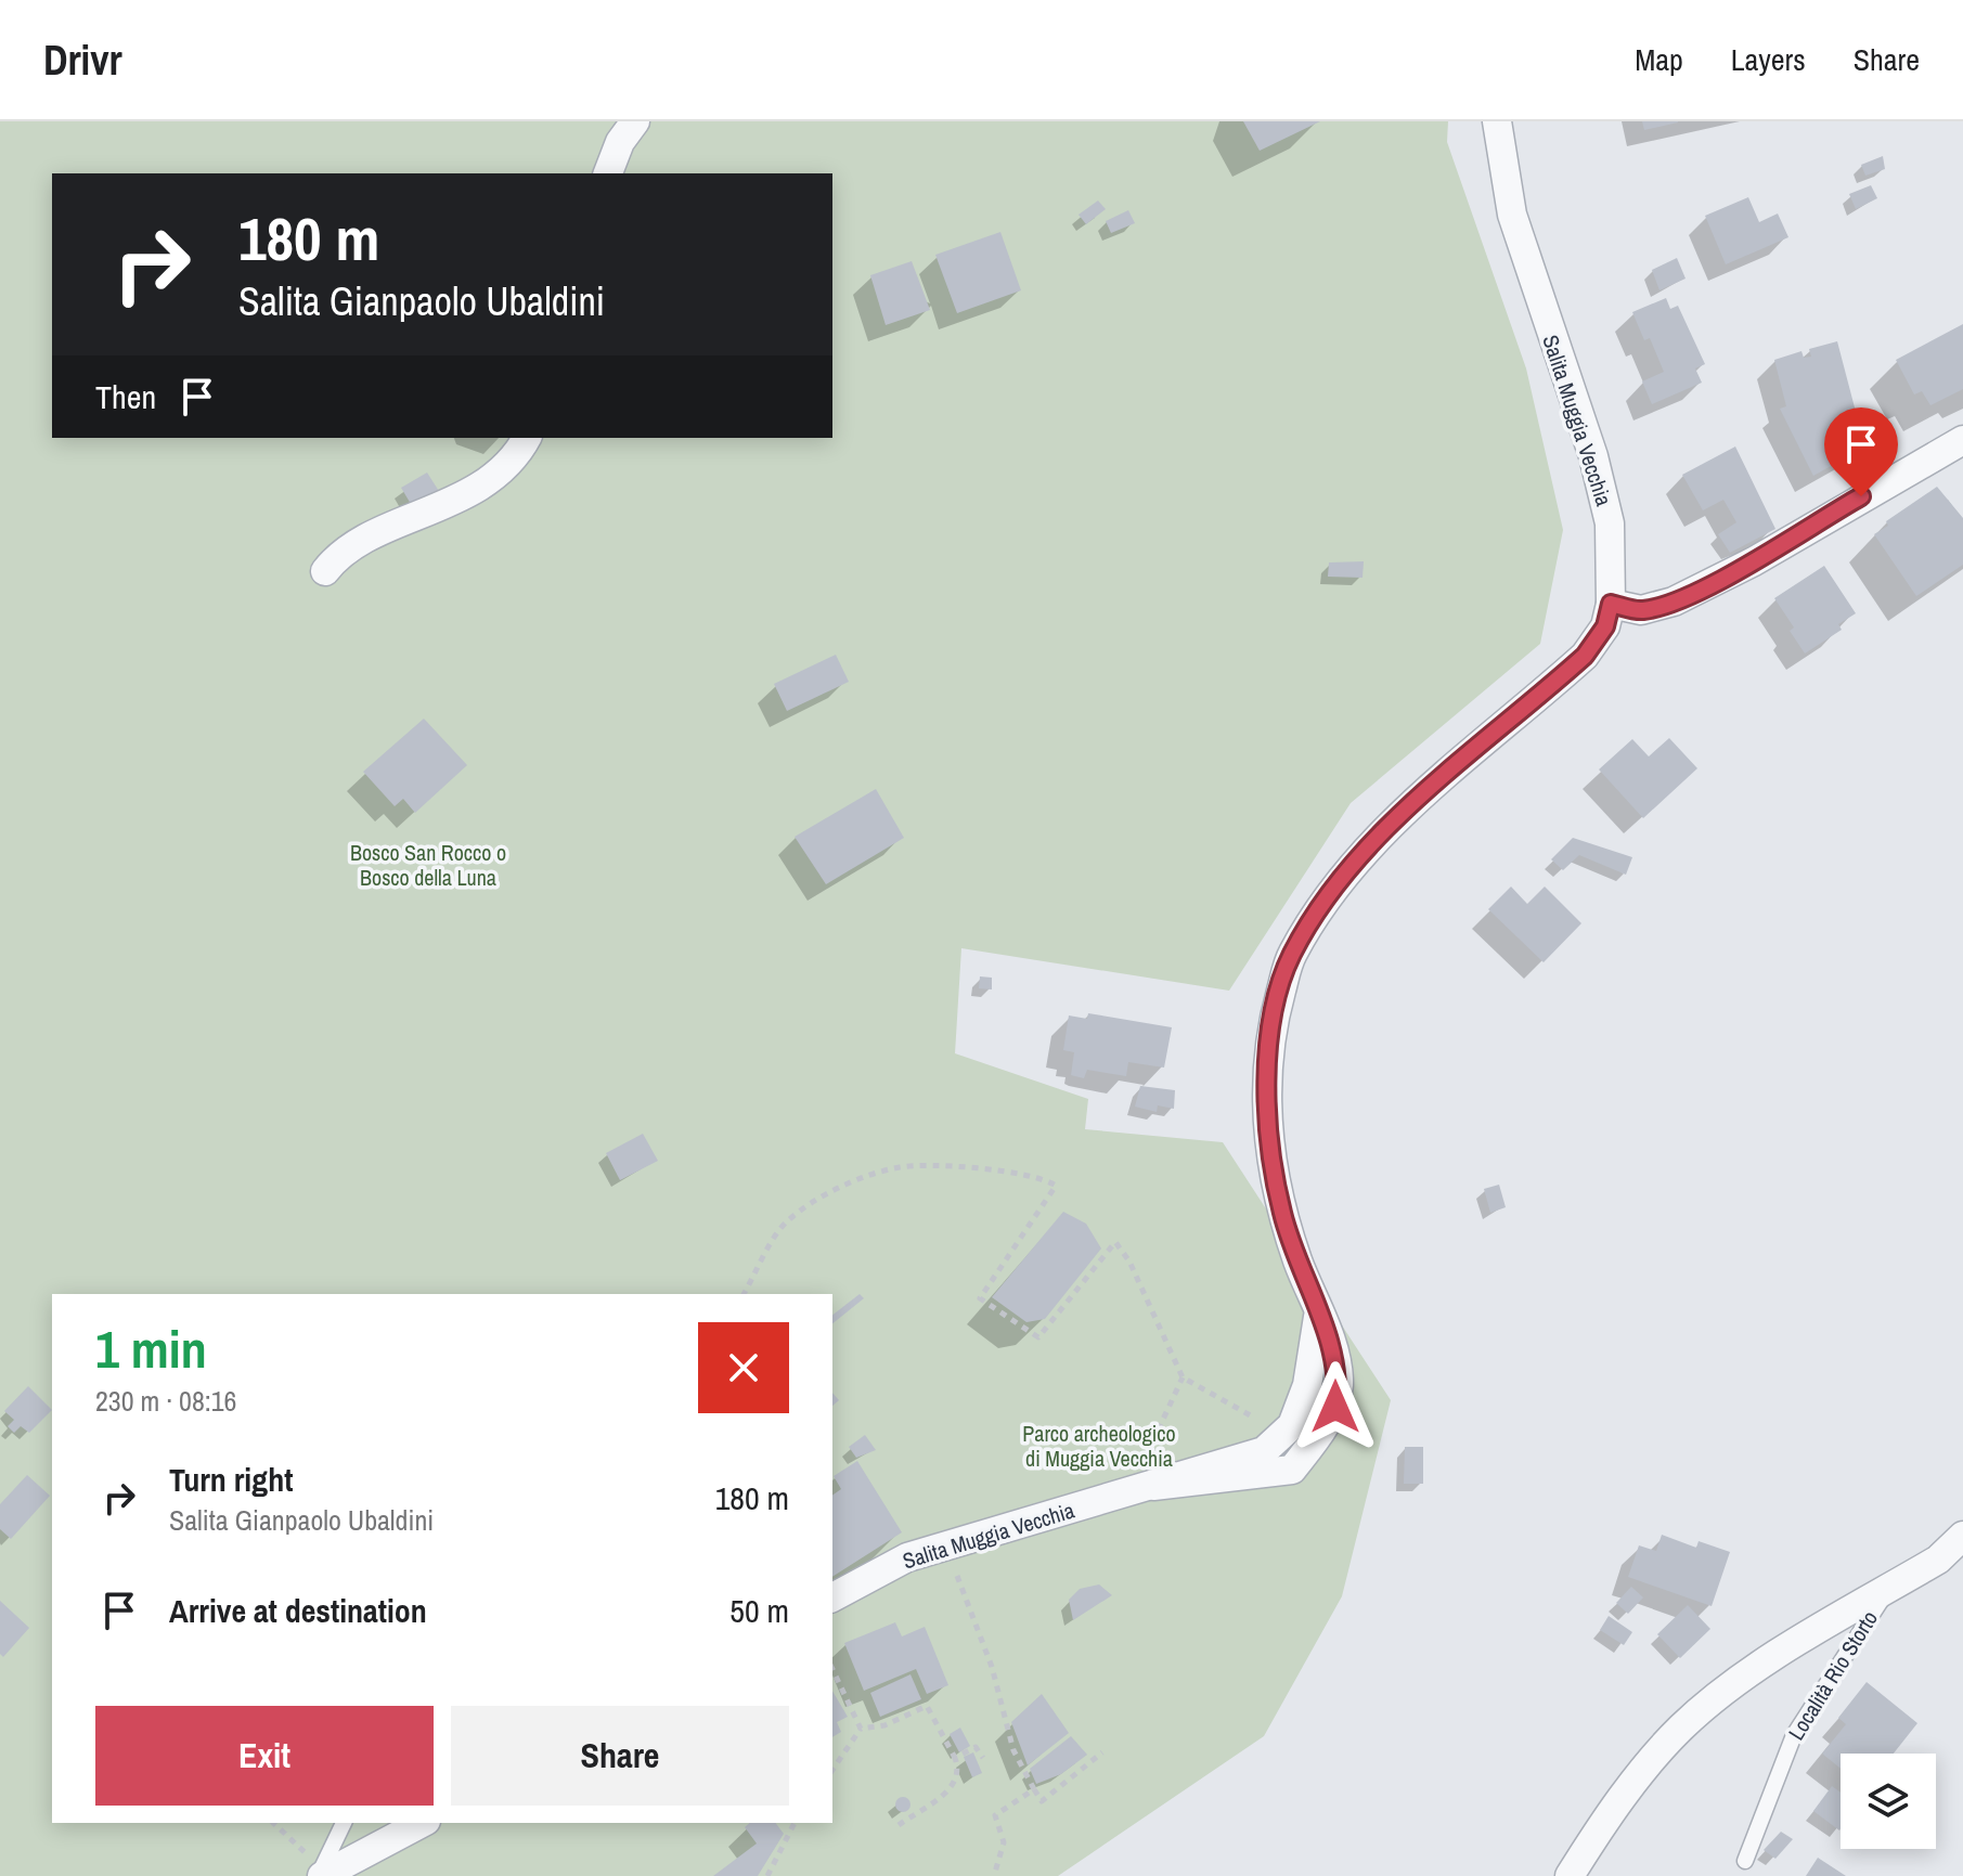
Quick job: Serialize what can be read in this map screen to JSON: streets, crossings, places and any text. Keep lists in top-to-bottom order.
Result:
{
  "streets": {
    "street": ["Salita Muggia Vecchia"],
    "lane": ["Località Rio Storto"]
  },
  "parks": ["Bosco San Rocco o Bosco della Luna", "Parco archeologico di Muggia Vecchia"],
  "page": {
    "header": "Drivr",
    "nav": ["Map", "Layers", "Share"],
    "turn": ["180 m", "Salita Gianpaolo Ubaldini"],
    "then": "Then",
    "heading": ["1 min", "230 m · 08:16"],
    "list": [
      {
        "name": "Turn right",
        "note": "Salita Gianpaolo Ubaldini",
        "value": "180 m"
      },
      {
        "name": "Arrive at destination",
        "value": "50 m"
      }
    ],
    "buttons": ["Exit", "Share"]
  }
}
